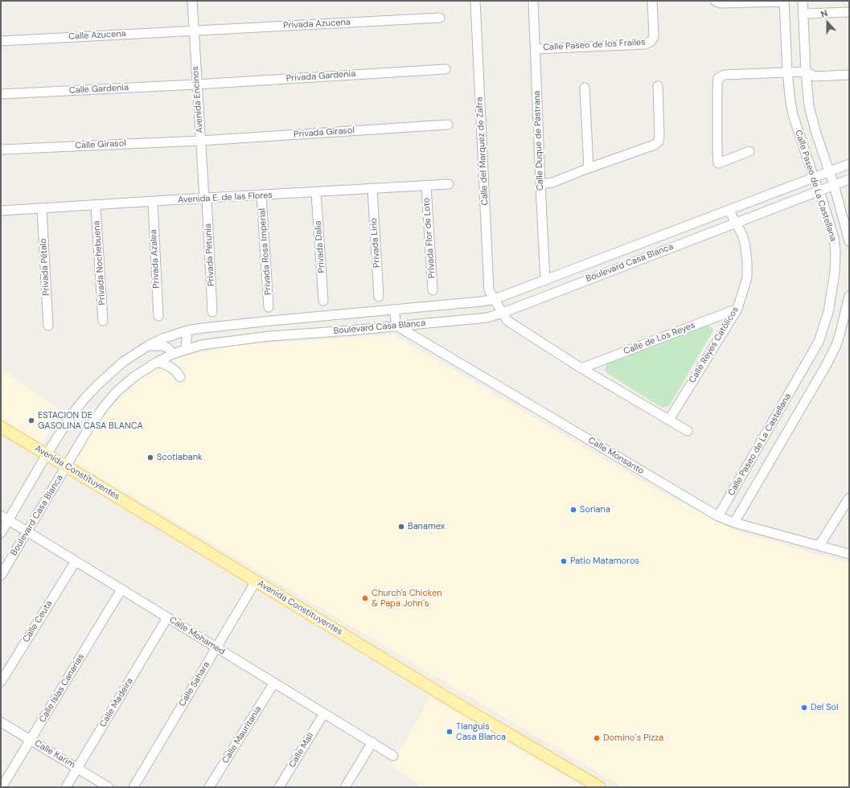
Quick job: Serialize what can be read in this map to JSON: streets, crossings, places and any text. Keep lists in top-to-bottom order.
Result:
{
  "streets": {
    "main road": ["Avenida Constituyentes"],
    "street": [
      "Privada Azucena",
      "Calle Azucena",
      "Calle Paseo de los Frailes",
      "Privada Gardenia",
      "Calle Gardenia",
      "Avenida Encinos",
      "Privada Girasol",
      "Calle Duque de Pastrana",
      "Calle Girasol",
      "Calle del Marquez de Zafra",
      "Calle Paseo de La Castellana",
      "Avenida E. de las Flores",
      "Privada Flor de Loto",
      "Privada Lirio",
      "Privada Dalia",
      "Privada Rosa Imperial",
      "Privada Petunia",
      "Privada Azalea",
      "Privada Nochebuena",
      "Boulevard Casa Blanca",
      "Privada Pétalo",
      "Calle de Los Reyes",
      "Calle Reyes Católicos",
      "Calle Monsanto",
      "Calle Ceuta",
      "Calle Mohamed",
      "Calle Sahara",
      "Calle Islas Canarias",
      "Calle Madeira",
      "Calle Mauritania",
      "Calle Mali",
      "Calle Karim"
    ]
  },
  "crossings": [
    ["Privada Azucena", "Calle Azucena"],
    ["Privada Azucena", "Avenida Encinos"],
    ["Calle Azucena", "Avenida Encinos"],
    ["Calle Paseo de los Frailes", "Calle Duque de Pastrana"],
    ["Privada Gardenia", "Calle Gardenia"],
    ["Privada Gardenia", "Avenida Encinos"],
    ["Calle Gardenia", "Avenida Encinos"],
    ["Avenida Encinos", "Privada Girasol"],
    ["Avenida Encinos", "Calle Girasol"],
    ["Avenida Encinos", "Avenida E. de las Flores"],
    ["Avenida Encinos", "Privada Petunia"],
    ["Privada Girasol", "Calle Girasol"],
    ["Calle Duque de Pastrana", "Boulevard Casa Blanca"],
    ["Calle del Marquez de Zafra", "Boulevard Casa Blanca"],
    ["Calle Paseo de La Castellana", "Boulevard Casa Blanca"],
    ["Calle Paseo de La Castellana", "Calle Monsanto"],
    ["Avenida E. de las Flores", "Privada Flor de Loto"],
    ["Avenida E. de las Flores", "Privada Lirio"],
    ["Avenida E. de las Flores", "Privada Dalia"],
    ["Avenida E. de las Flores", "Privada Rosa Imperial"],
    ["Avenida E. de las Flores", "Privada Petunia"],
    ["Avenida E. de las Flores", "Privada Azalea"],
    ["Avenida E. de las Flores", "Privada Nochebuena"],
    ["Avenida E. de las Flores", "Privada Pétalo"],
    ["Boulevard Casa Blanca", "Calle Reyes Católicos"],
    ["Boulevard Casa Blanca", "Calle Monsanto"],
    ["Boulevard Casa Blanca", "Avenida Constituyentes"],
    ["Boulevard Casa Blanca", "Calle Mohamed"],
    ["Calle de Los Reyes", "Calle Reyes Católicos"],
    ["Avenida Constituyentes", "Calle Sahara"],
    ["Calle Ceuta", "Calle Mohamed"],
    ["Calle Mohamed", "Calle Sahara"],
    ["Calle Mohamed", "Calle Islas Canarias"],
    ["Calle Mohamed", "Calle Madeira"],
    ["Calle Mohamed", "Calle Mauritania"],
    ["Calle Mohamed", "Calle Mali"],
    ["Calle Islas Canarias", "Calle Karim"],
    ["Calle Madeira", "Calle Karim"]
  ],
  "places": [
    "ESTACION DE GASOLINA CASA BLANCA",
    "Scotiabank",
    "Soriana",
    "Banamex",
    "Patio Matamoros",
    "Church's Chicken & Papa John´s",
    "Del Sol",
    "Tianguis Casa Blanca",
    "Domino´s Pizza"
  ],
  "north": "top"
}
